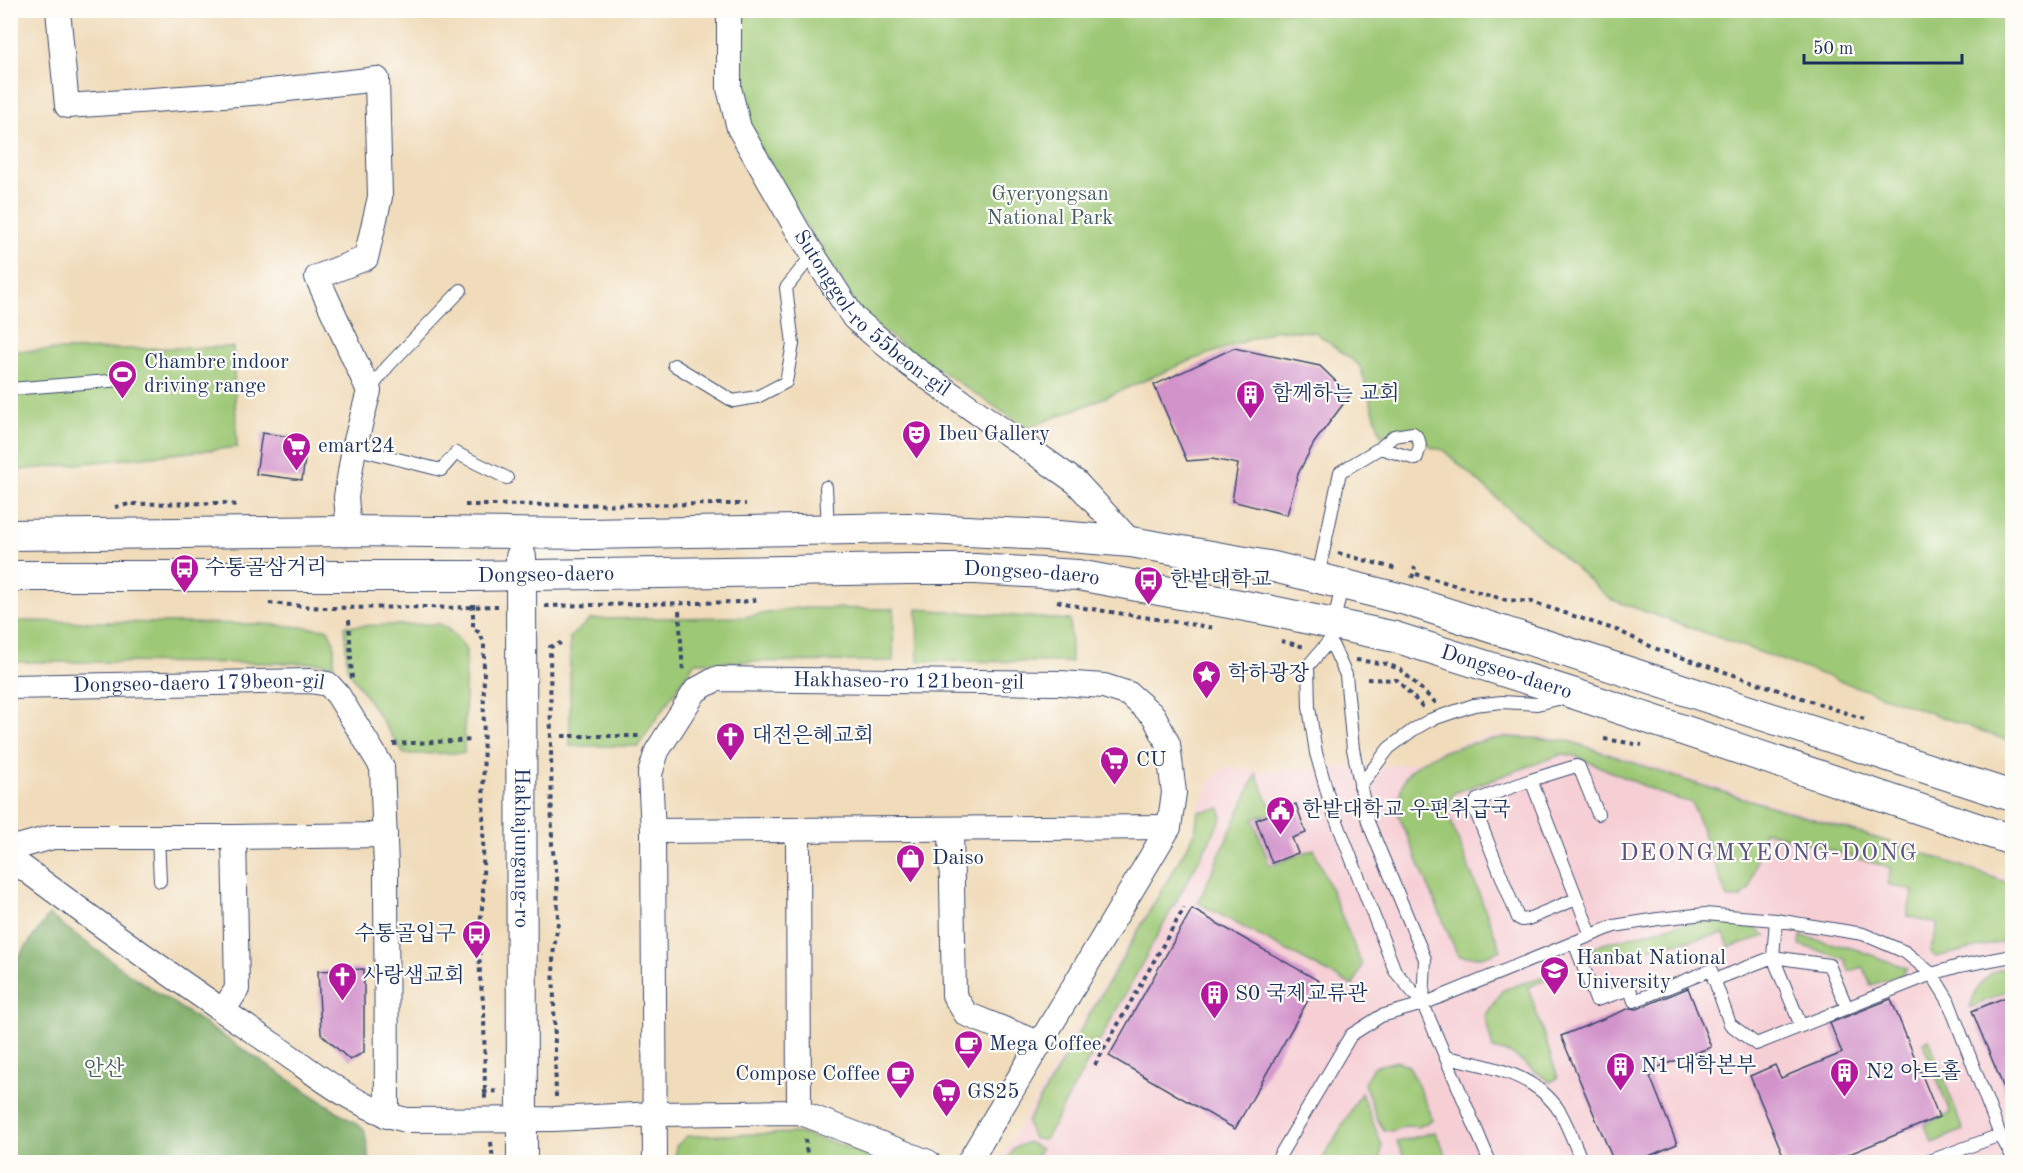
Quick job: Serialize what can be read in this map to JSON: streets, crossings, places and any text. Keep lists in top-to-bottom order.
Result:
{
  "streets": {
    "street": [
      "Sutonggol-ro 55beon-gil",
      "Dongseo-daero",
      "Hakhaseo-ro 121beon-gil",
      "Dongseo-daero 179beon-gil",
      "Hakhajungang-ro"
    ]
  },
  "crossings": [
    ["Sutonggol-ro 55beon-gil", "Dongseo-daero"],
    ["Dongseo-daero", "Hakhajungang-ro"]
  ],
  "districts": ["DEONGMYEONG-DONG"],
  "parks": ["Gyeryongsan National Park", "안산"],
  "places": {
    "sports": ["Chambre indoor driving range"],
    "building": [
      "함께하는 교회",
      "S0 국제교류관",
      "N1 대학본부",
      "N2 아트홀"
    ],
    "theatre": ["Ibeu Gallery"],
    "supermarket": ["emart24", "CU", "GS25"],
    "bus stop": ["수통골삼거리", "한밭대학교", "수통골입구"],
    "place": ["학하광장"],
    "church": ["대전은혜교회", "사랑샘교회"],
    "public building": ["한밭대학교 우편취급국"],
    "shop": ["Daiso"],
    "school or university": ["Hanbat National University"],
    "cafe": ["Mega Coffee", "Compose Coffee"]
  },
  "scale_bar": "50 m"
}
